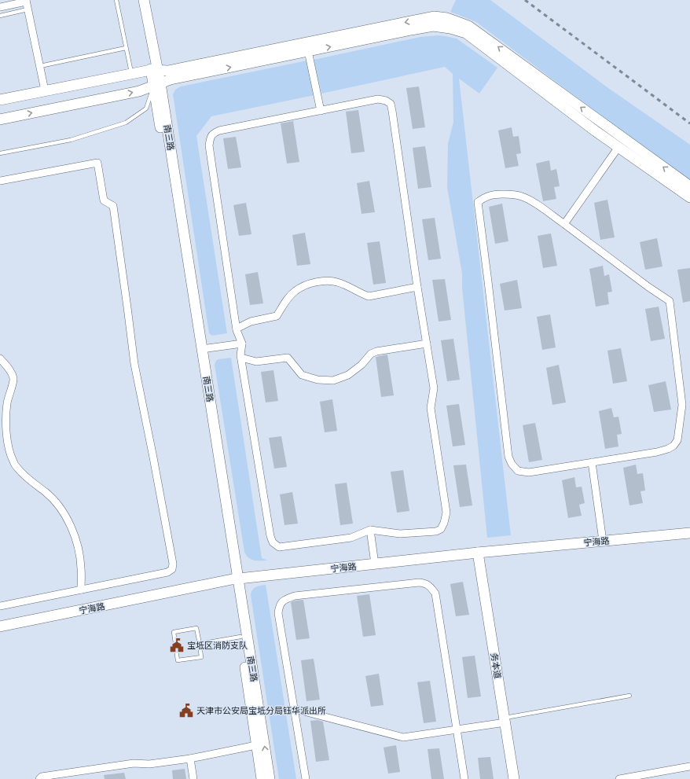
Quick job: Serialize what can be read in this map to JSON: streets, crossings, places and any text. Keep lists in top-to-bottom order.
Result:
{
  "streets": {
    "street": ["南三路", "宁海路", "务本道"]
  },
  "crossings": [
    ["南三路", "宁海路"],
    ["宁海路", "务本道"]
  ],
  "places": {
    "public building": ["宝坻区消防支队", "天津市公安局宝坻分局钰华派出所"]
  }
}
